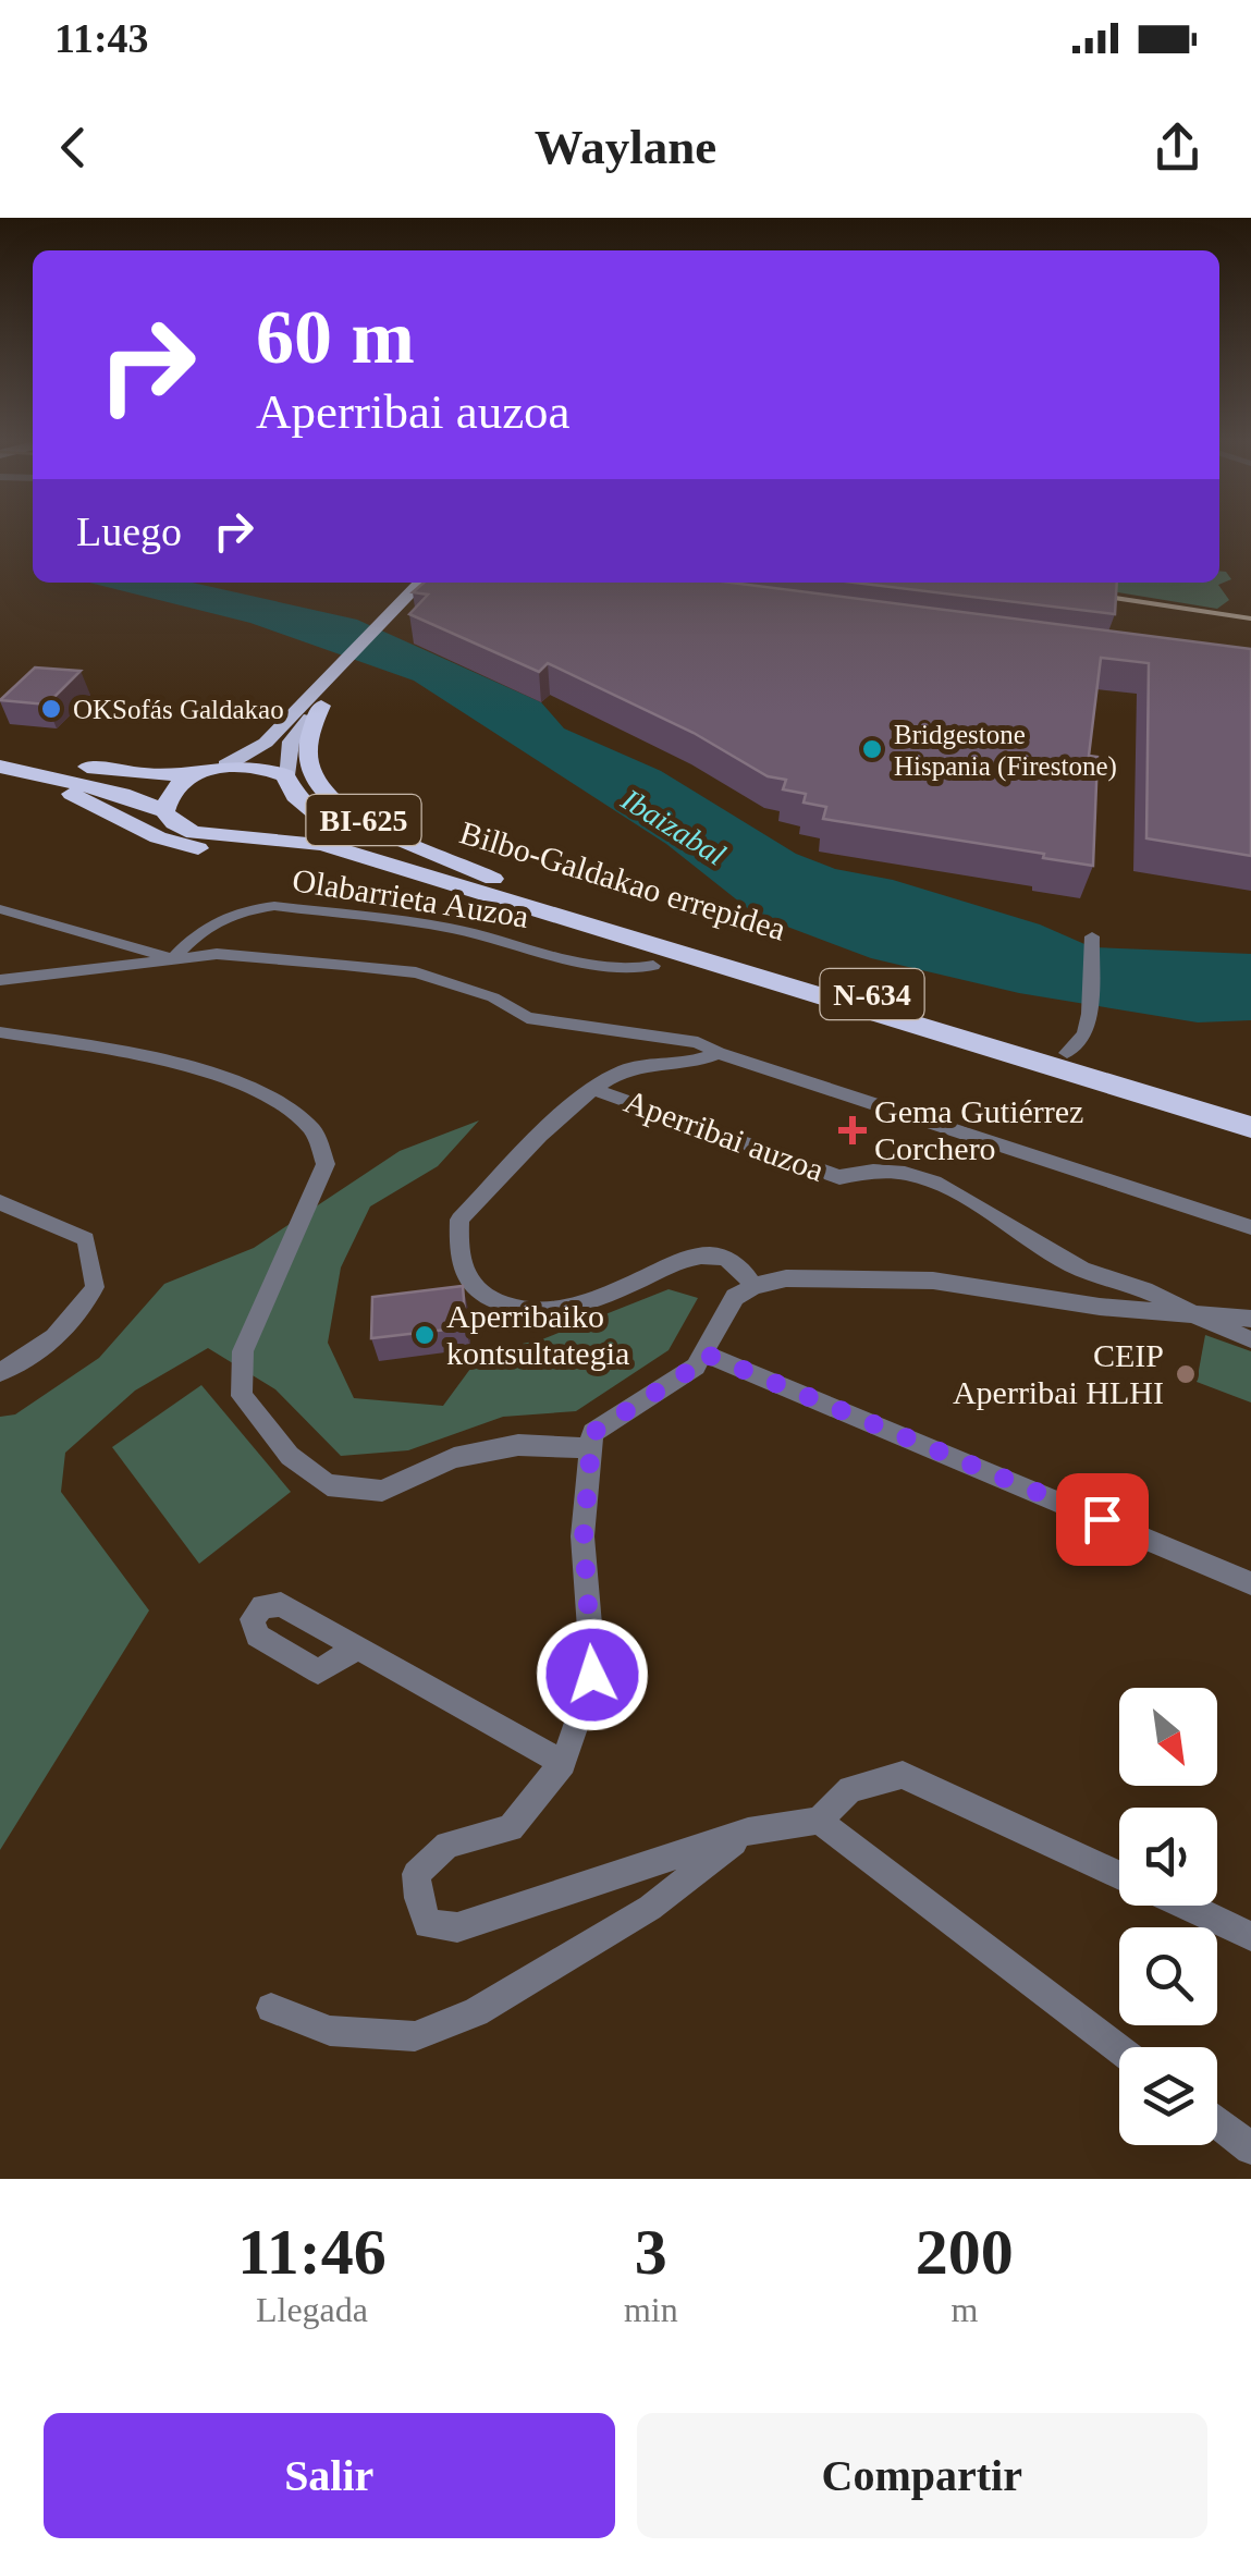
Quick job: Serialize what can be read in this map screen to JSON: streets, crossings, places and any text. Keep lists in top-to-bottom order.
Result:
{
  "streets": {
    "highway": ["BI-625", "Bilbo-Galdakao errepidea", "N-634"],
    "street": ["Olabarrieta Auzoa", "Aperribai auzoa"]
  },
  "crossings": [
    ["BI-625", "Bilbo-Galdakao errepidea"],
    ["Bilbo-Galdakao errepidea", "Olabarrieta Auzoa"]
  ],
  "water": ["Ibaizabal"],
  "places": {
    "other": [
      "OKSofás Galdakao",
      "Bridgestone Hispania (Firestone)",
      "Aperribaiko kontsultategia",
      "CEIP Aperribai HLHI"
    ],
    "health": ["Gema Gutiérrez Corchero"]
  },
  "north": "bottom right",
  "page": {
    "status": "11:43",
    "header": "Waylane",
    "turn": ["60 m", "Aperribai auzoa"],
    "then": "Luego",
    "eta": [
      "11:46",
      "Llegada",
      "3",
      "min",
      "200",
      "m"
    ],
    "buttons": ["Salir", "Compartir"]
  }
}
